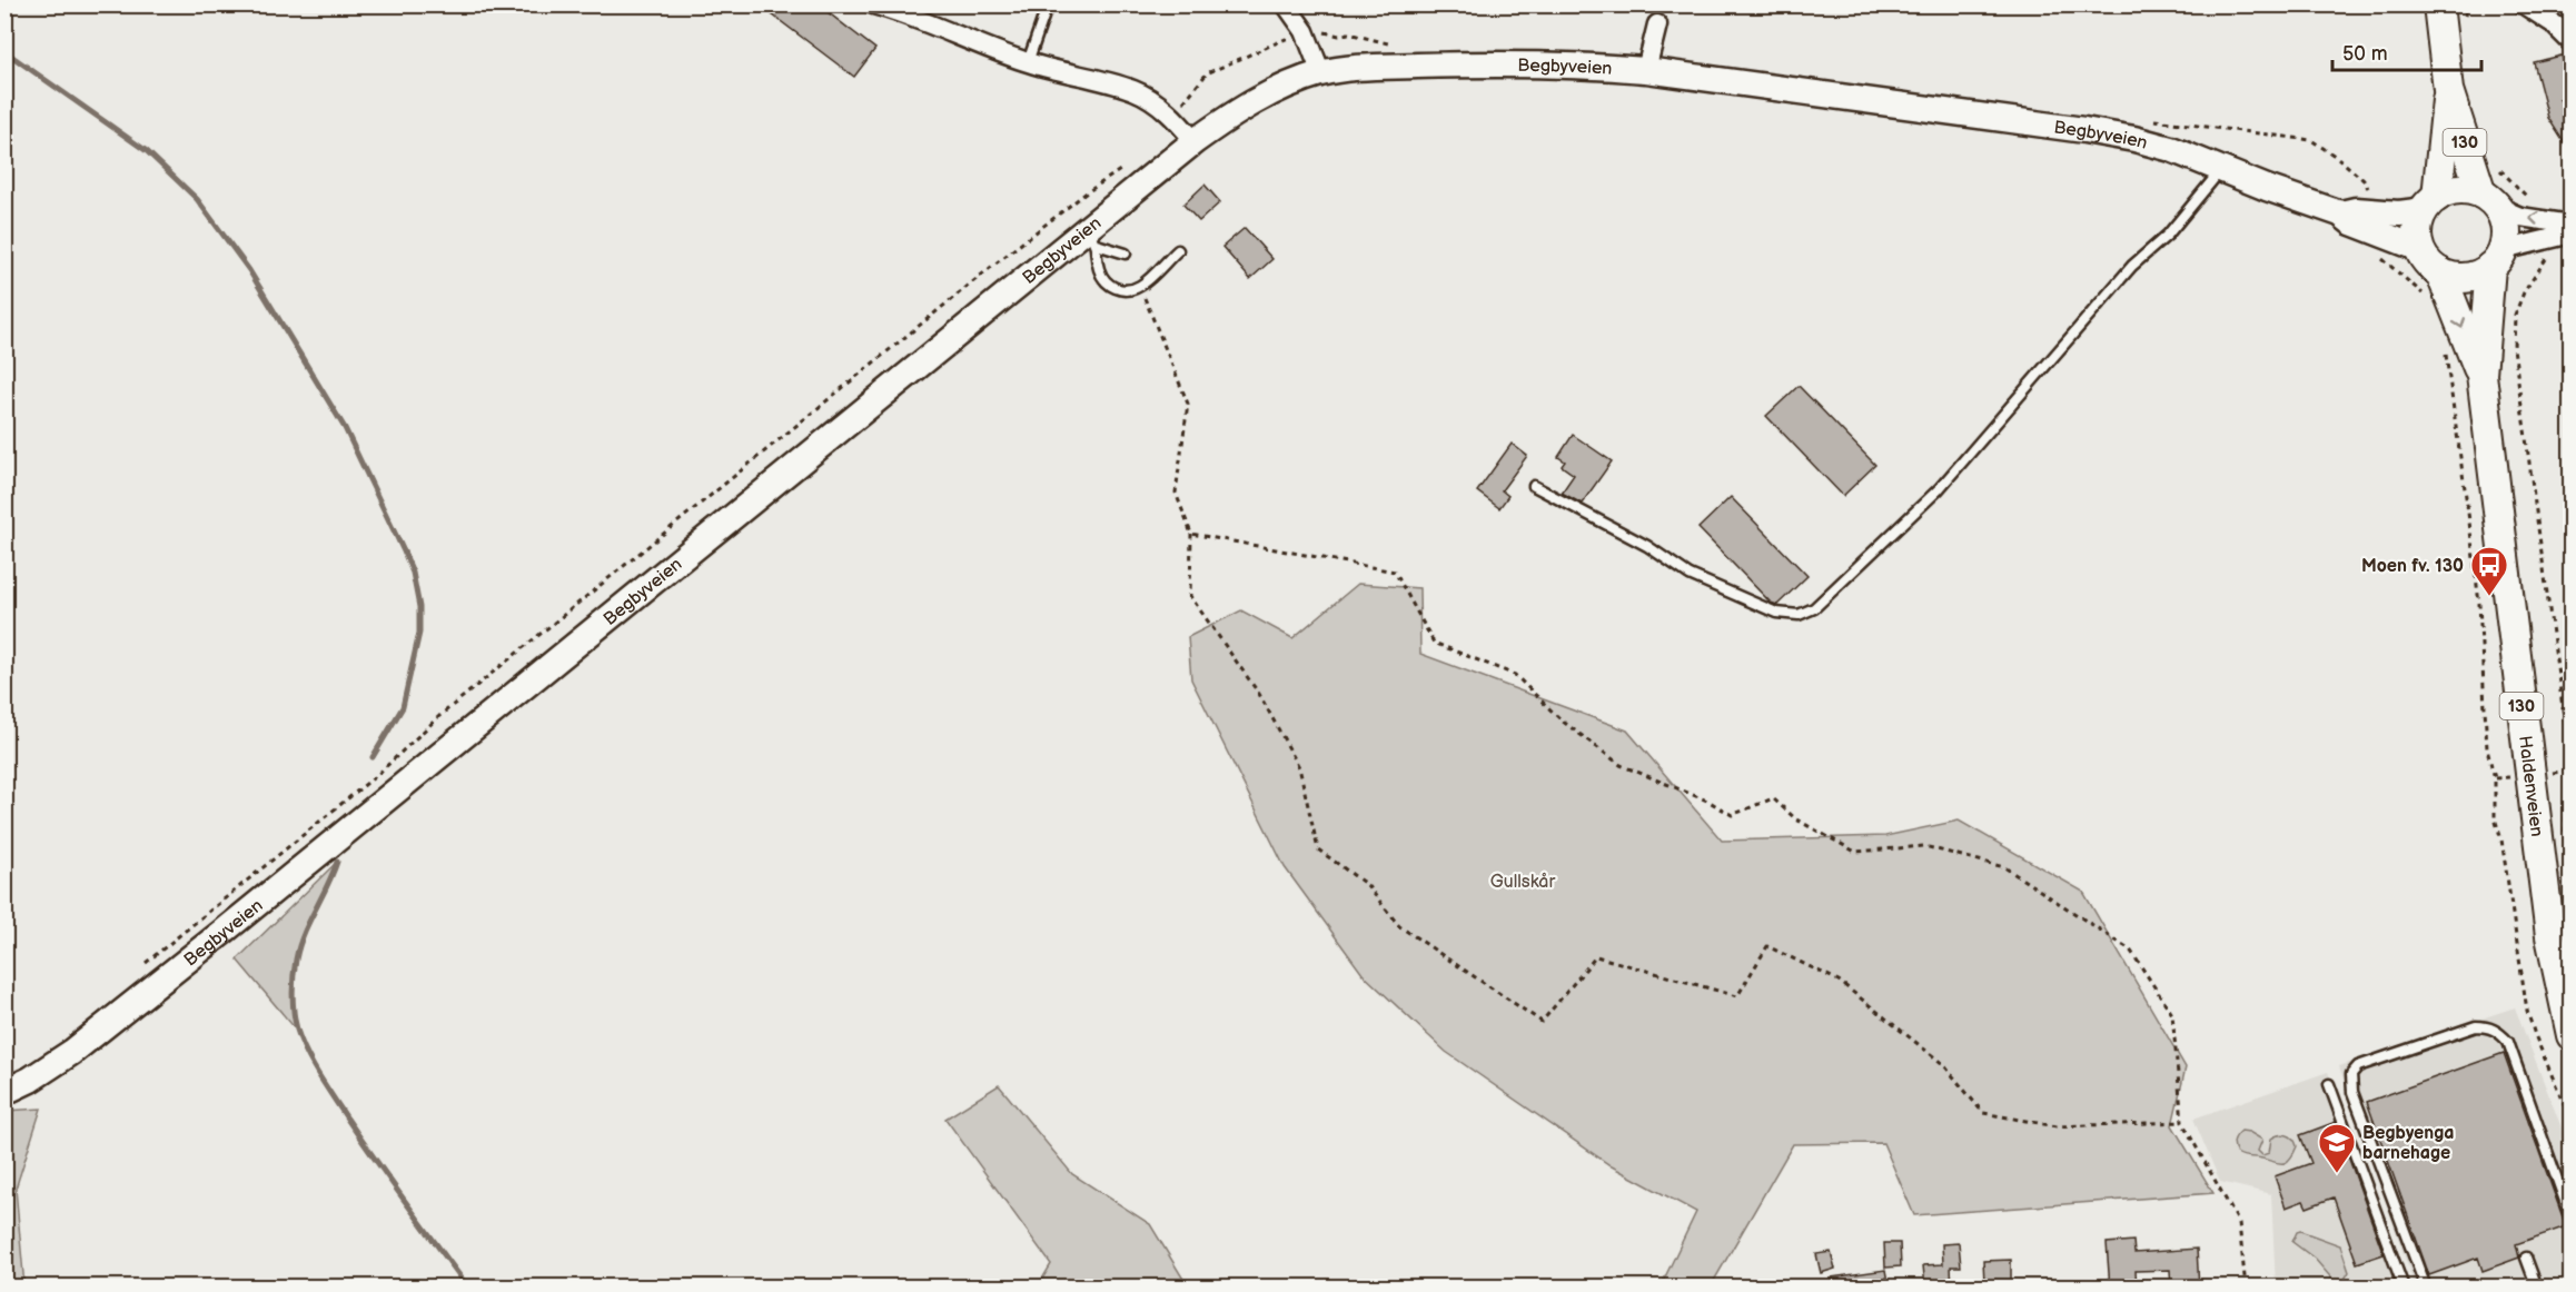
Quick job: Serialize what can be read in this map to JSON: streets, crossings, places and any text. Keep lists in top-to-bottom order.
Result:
{
  "streets": {
    "main road": ["Begbyveien", "130", "Haldenveien"]
  },
  "crossings": [
    ["Begbyveien", "130"],
    ["Begbyveien", "Haldenveien"],
    ["130", "Haldenveien"]
  ],
  "parks": ["Gullskår"],
  "places": {
    "bus stop": ["Moen fv. 130"],
    "school or university": ["Begbyenga barnehage"]
  },
  "scale_bar": "50 m"
}
